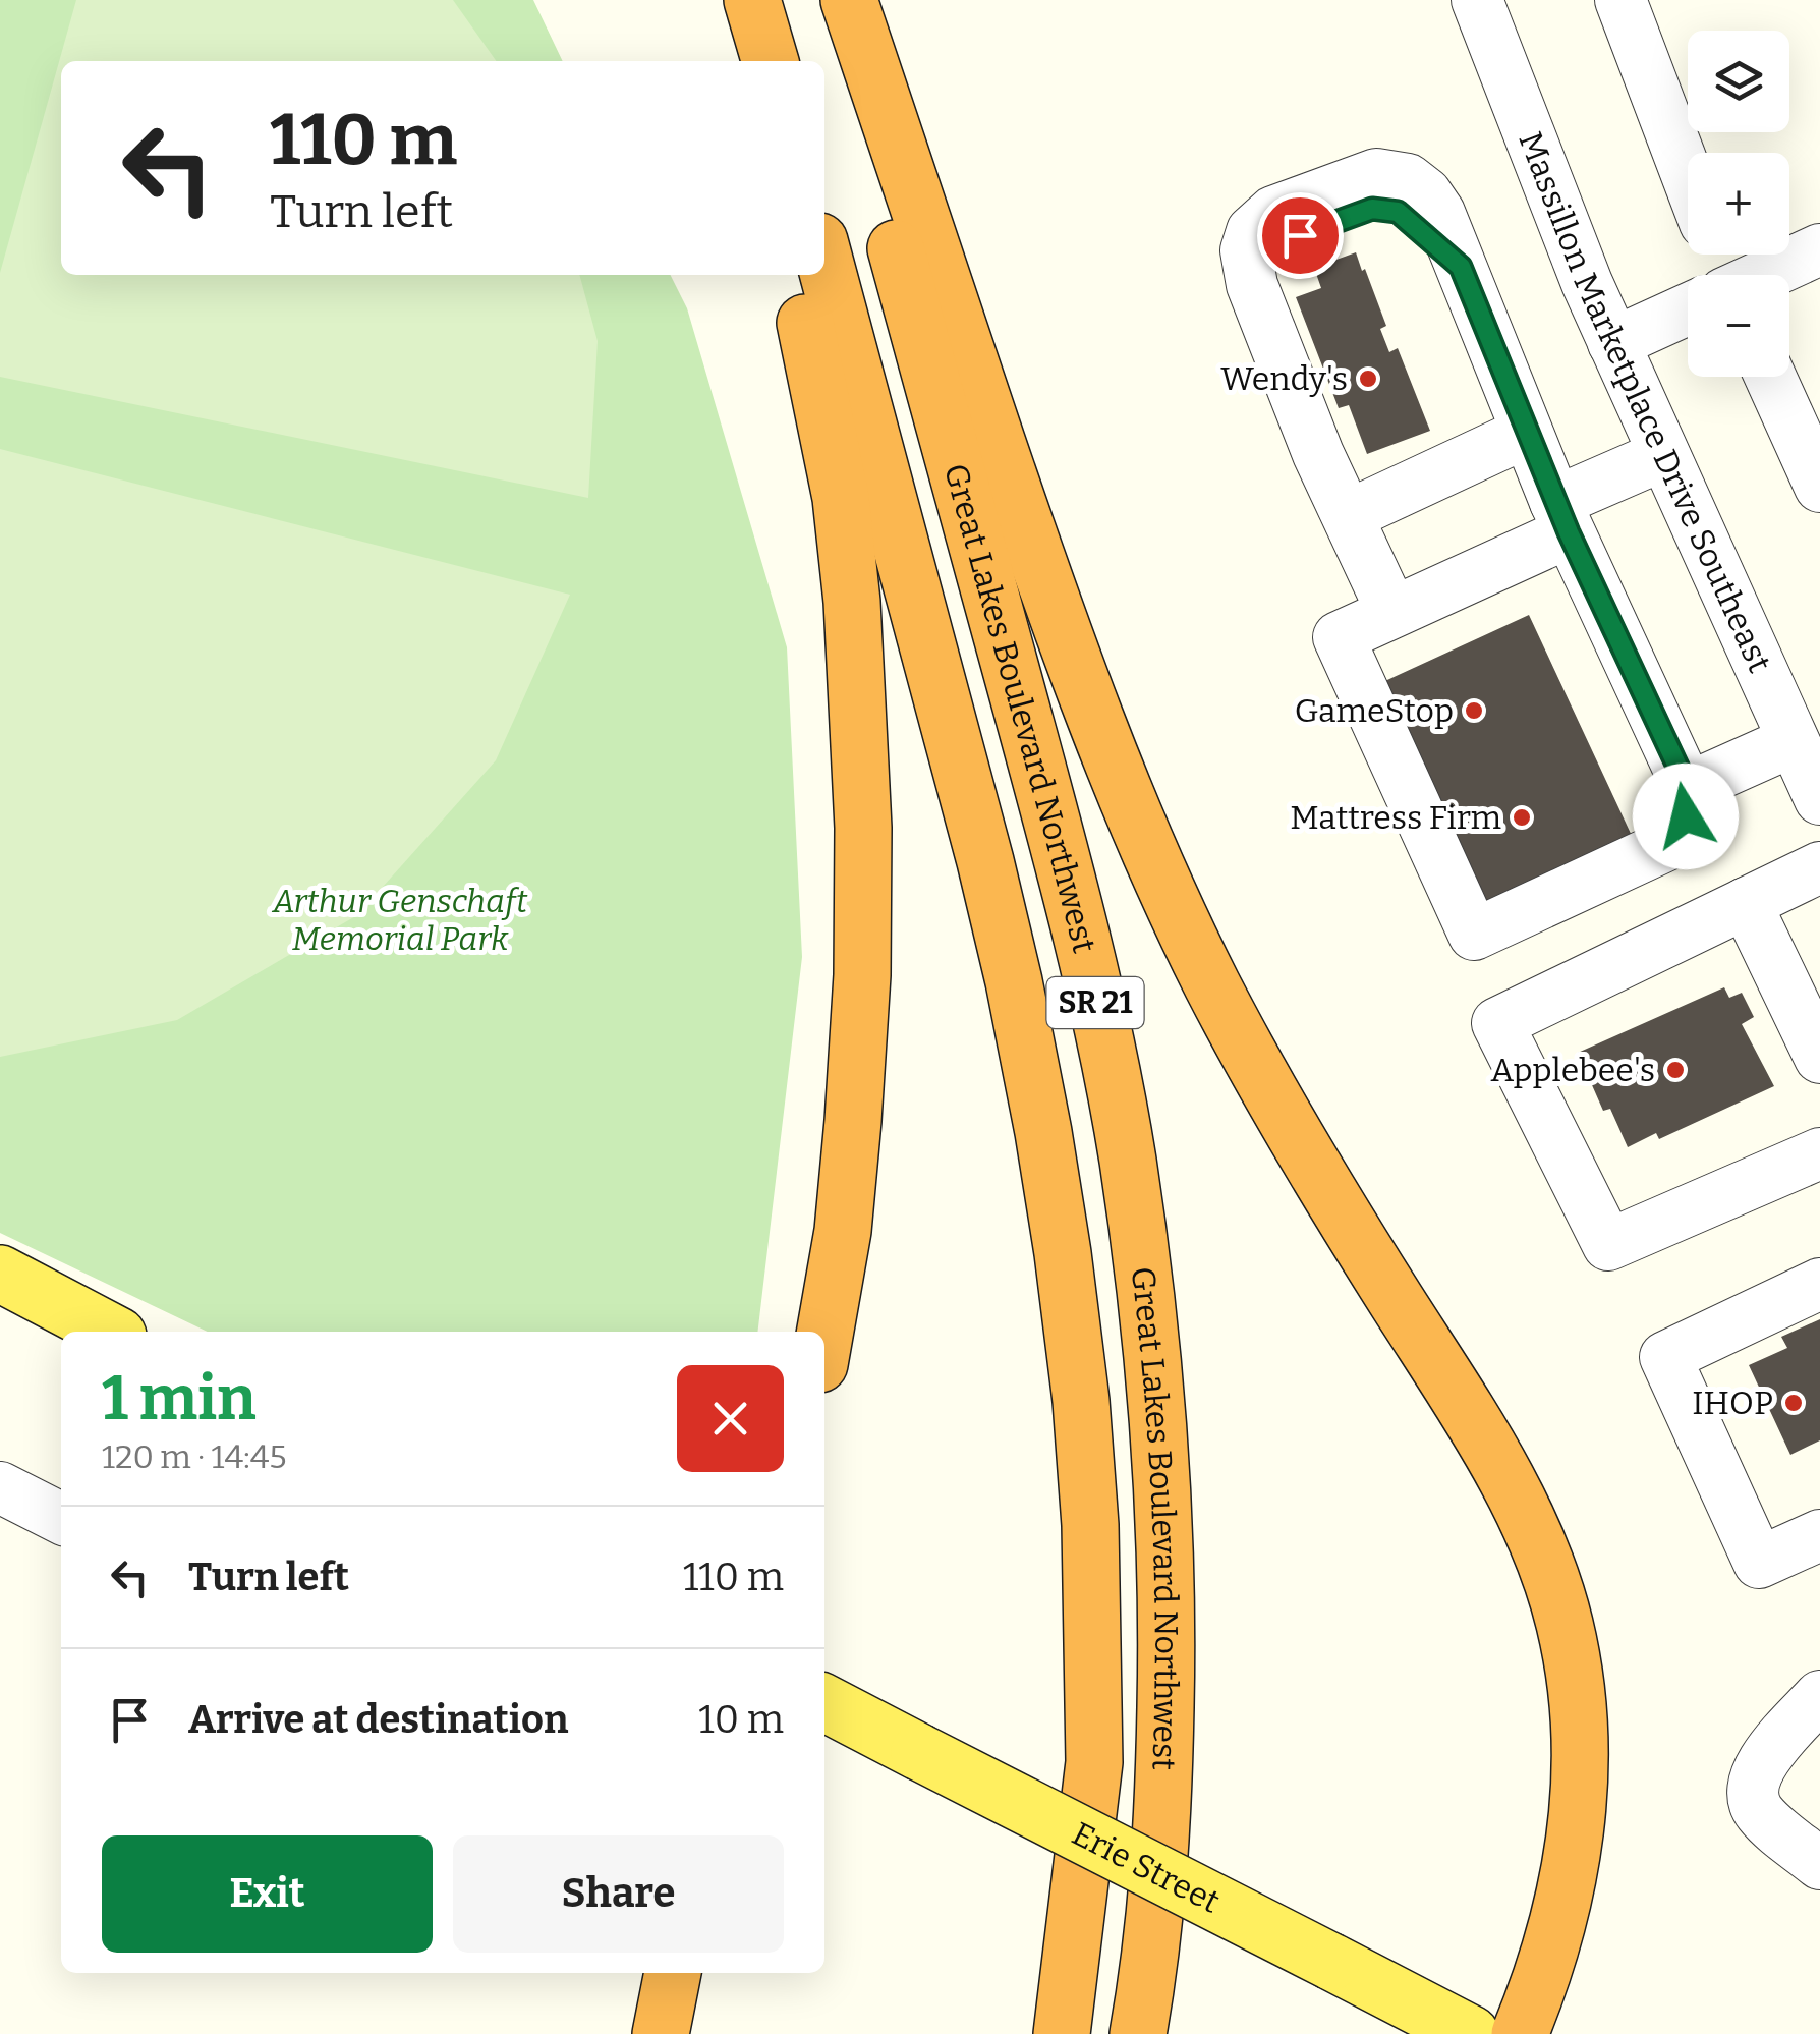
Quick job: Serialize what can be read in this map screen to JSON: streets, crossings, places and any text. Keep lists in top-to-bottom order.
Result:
{
  "streets": {
    "highway": ["Great Lakes Boulevard Northwest", "SR 21"],
    "main road": ["Erie Street"],
    "street": ["Massillon Marketplace Drive Southeast"]
  },
  "parks": ["Arthur Genschaft Memorial Park"],
  "places": [
    "Wendy's",
    "GameStop",
    "Mattress Firm",
    "Applebee's",
    "IHOP"
  ],
  "page": {
    "map_buttons": ["+", "−"],
    "turn": ["110 m", "Turn left"],
    "heading": ["1 min", "120 m · 14:45"],
    "list": [
      {
        "name": "Turn left",
        "value": "110 m"
      },
      {
        "name": "Arrive at destination",
        "value": "10 m"
      }
    ],
    "buttons": ["Exit", "Share"]
  }
}
